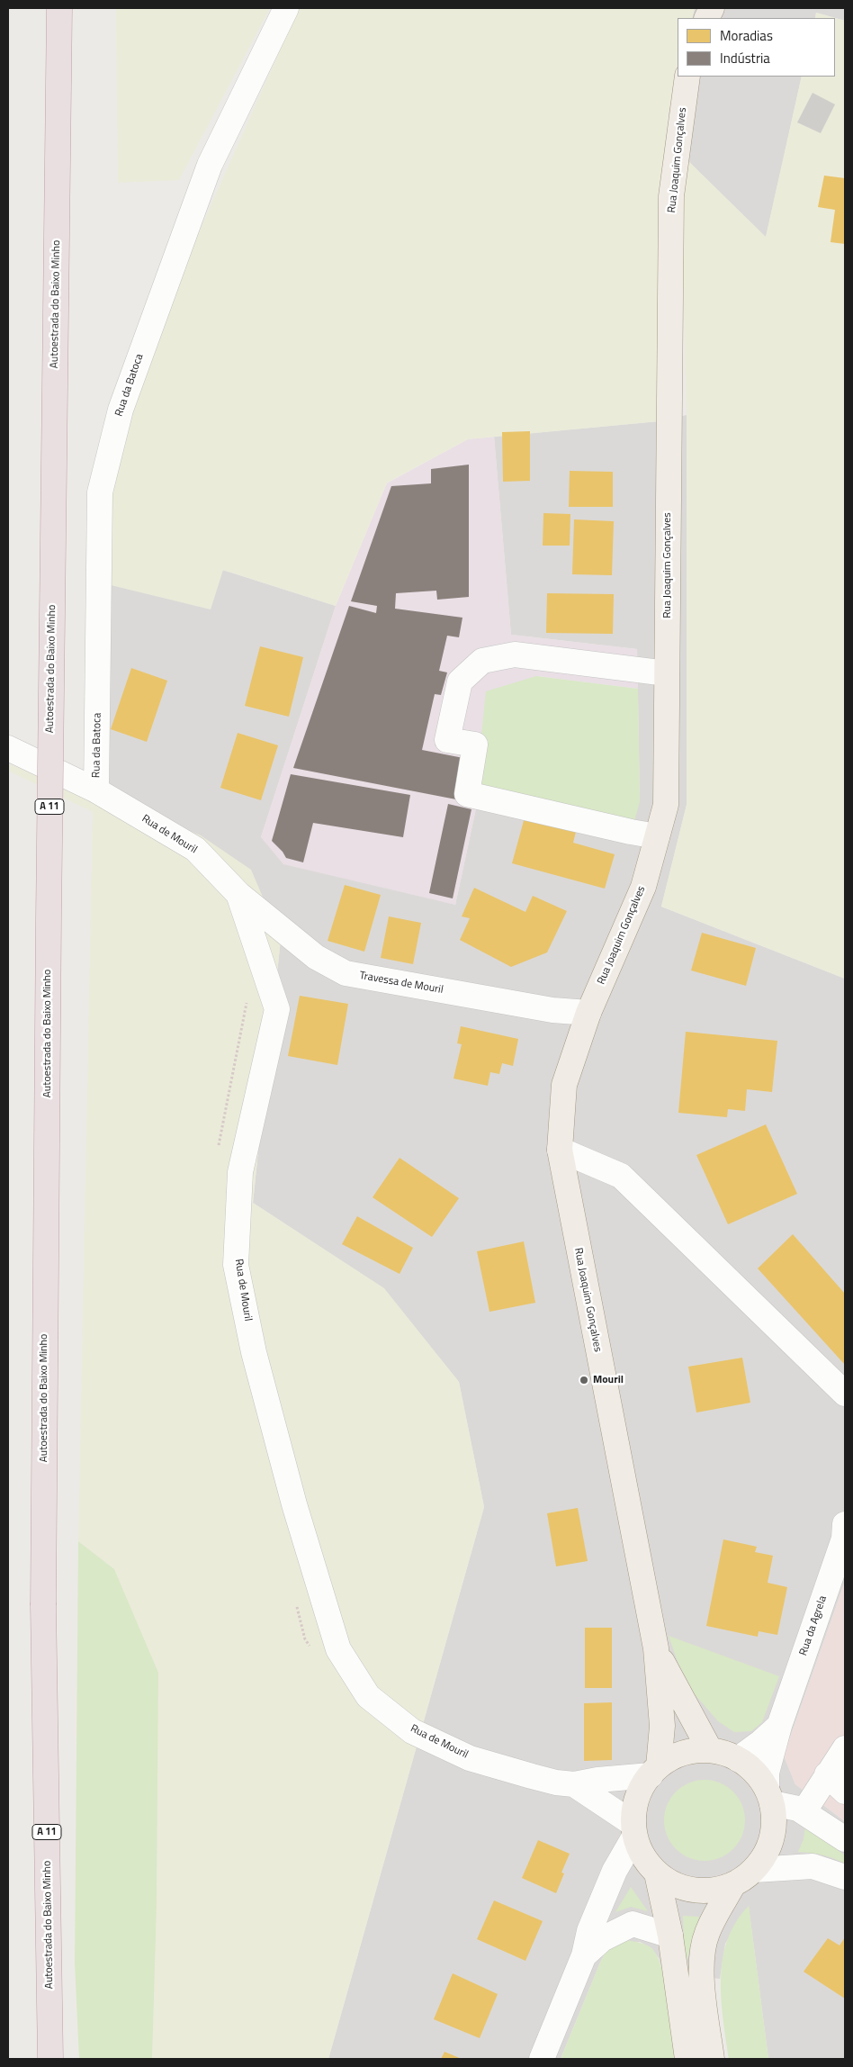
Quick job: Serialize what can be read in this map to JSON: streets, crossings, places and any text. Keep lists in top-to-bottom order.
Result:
{
  "streets": {
    "highway": ["Autoestrada do Baixo Minho", "A 11"],
    "main road": ["Rua Joaquim Gonçalves"],
    "street": [
      "Rua da Batoca",
      "Rua de Mouril",
      "Travessa de Mouril",
      "Rua da Agrela"
    ]
  },
  "crossings": [
    ["Rua Joaquim Gonçalves", "Travessa de Mouril"],
    ["Rua da Batoca", "Rua de Mouril"],
    ["Rua de Mouril", "Travessa de Mouril"],
    ["Rua de Mouril", "Rua da Agrela"]
  ],
  "places": ["Mouril"],
  "legend": ["Moradias", "Indústria"]
}
